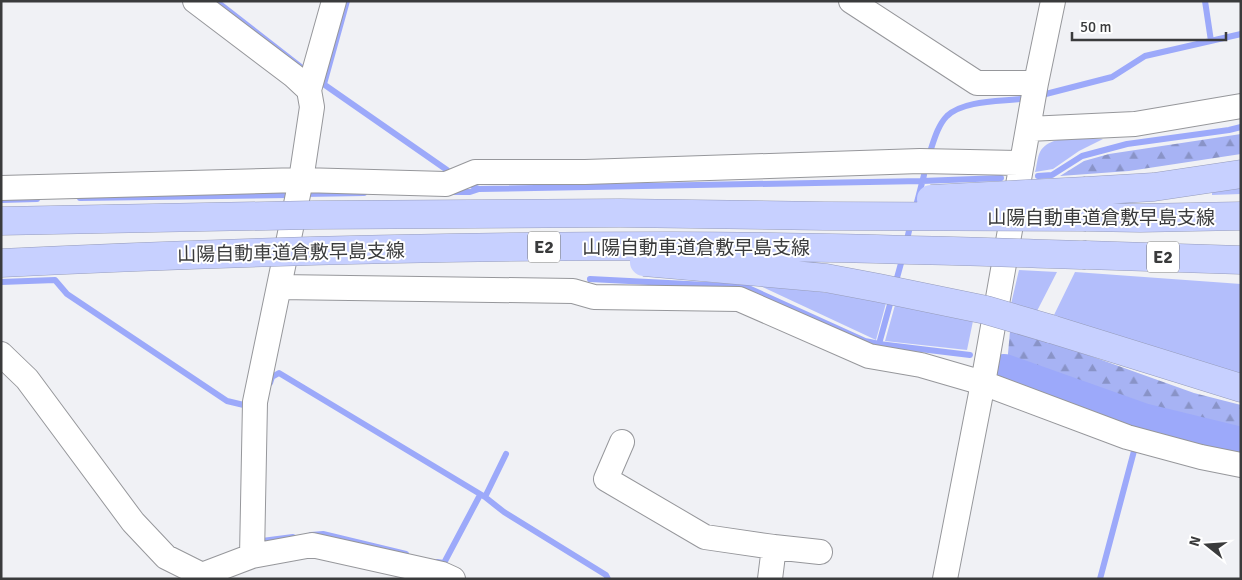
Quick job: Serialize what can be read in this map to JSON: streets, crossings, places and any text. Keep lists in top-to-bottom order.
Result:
{
  "streets": {
    "highway": ["山陽自動車道倉敷早島支線", "E2"]
  },
  "scale_bar": "50 m",
  "north": "left"
}
